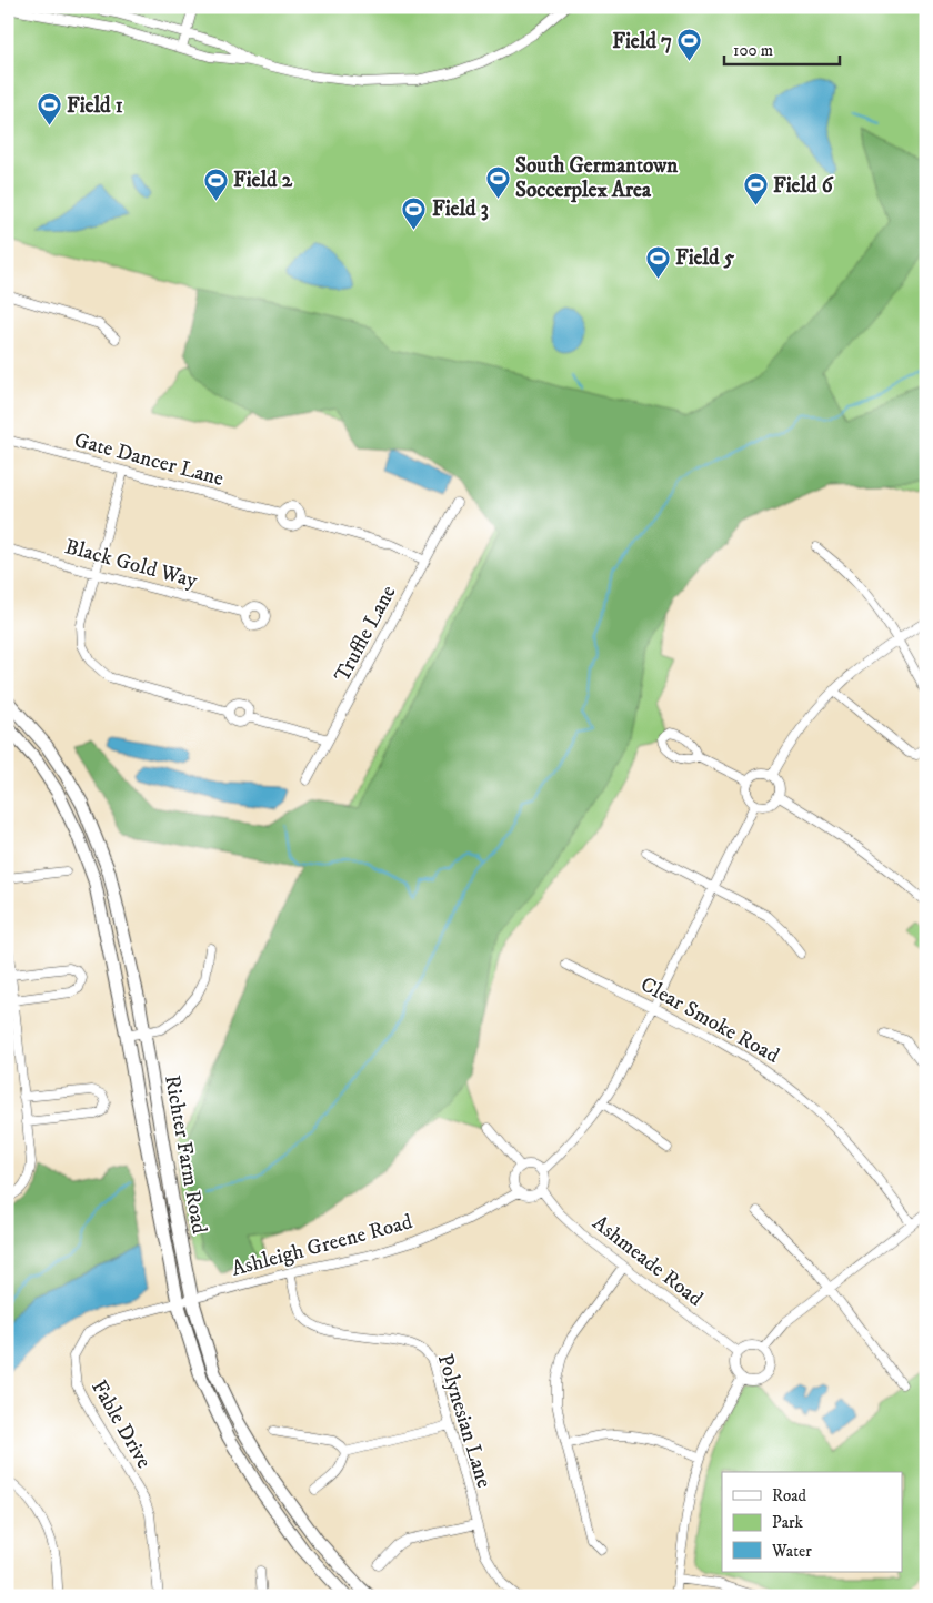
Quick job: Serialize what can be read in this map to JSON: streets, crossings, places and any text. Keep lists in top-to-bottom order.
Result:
{
  "streets": {
    "main road": ["Richter Farm Road"],
    "street": [
      "Gate Dancer Lane",
      "Black Gold Way",
      "Truffle Lane",
      "Clear Smoke Road",
      "Ashleigh Greene Road",
      "Ashmeade Road",
      "Polynesian Lane",
      "Fable Drive"
    ]
  },
  "crossings": [
    ["Gate Dancer Lane", "Truffle Lane"],
    ["Richter Farm Road", "Ashleigh Greene Road"],
    ["Richter Farm Road", "Fable Drive"],
    ["Ashleigh Greene Road", "Ashmeade Road"],
    ["Ashleigh Greene Road", "Polynesian Lane"],
    ["Ashleigh Greene Road", "Fable Drive"]
  ],
  "places": {
    "sports": [
      "Field 7",
      "Field 1",
      "South Germantown Soccerplex Area",
      "Field 2",
      "Field 6",
      "Field 3",
      "Field 5"
    ]
  },
  "legend": ["Road", "Park", "Water"],
  "scale_bar": "100 m"
}
